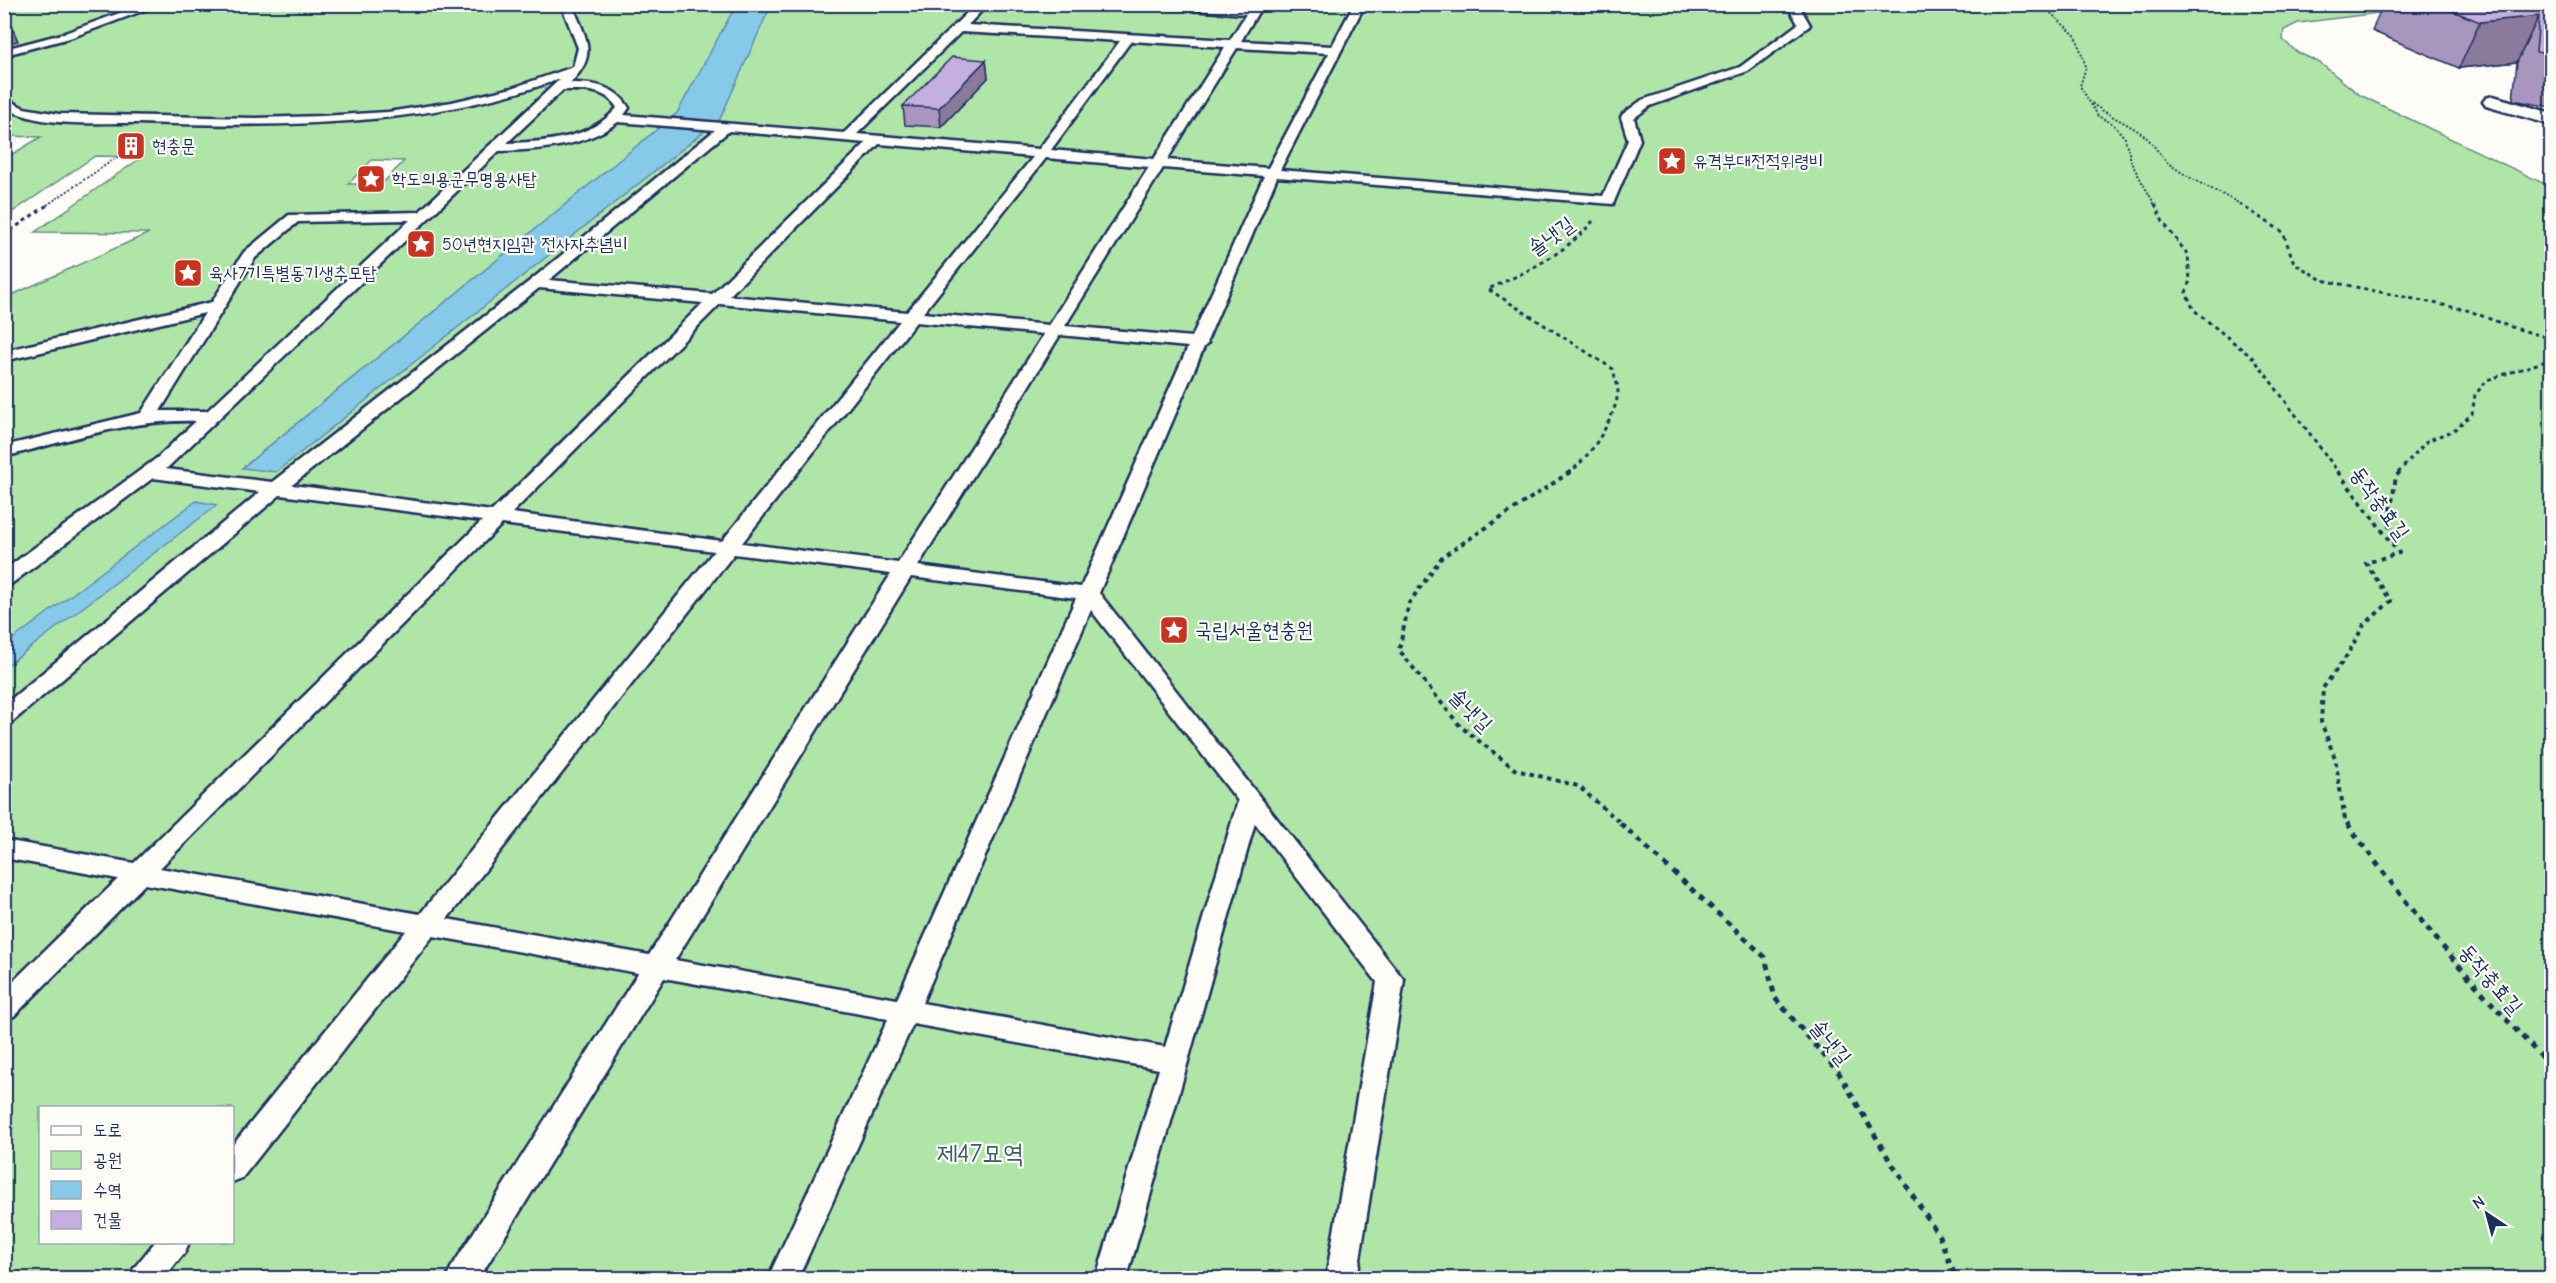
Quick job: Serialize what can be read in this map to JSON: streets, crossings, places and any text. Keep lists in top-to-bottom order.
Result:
{
  "streets": {
    "path": ["솔냇길", "동작충효길"]
  },
  "parks": ["제47묘역"],
  "places": {
    "building": ["현충문"],
    "place": [
      "유격부대전적위령비",
      "학도의용군무명용사탑",
      "50년현지임관 전사자추념비",
      "육사7기특별동기생추모탑",
      "국립서울현충원"
    ]
  },
  "legend": [
    "도로",
    "공원",
    "수역",
    "건물"
  ],
  "north": "top left"
}
